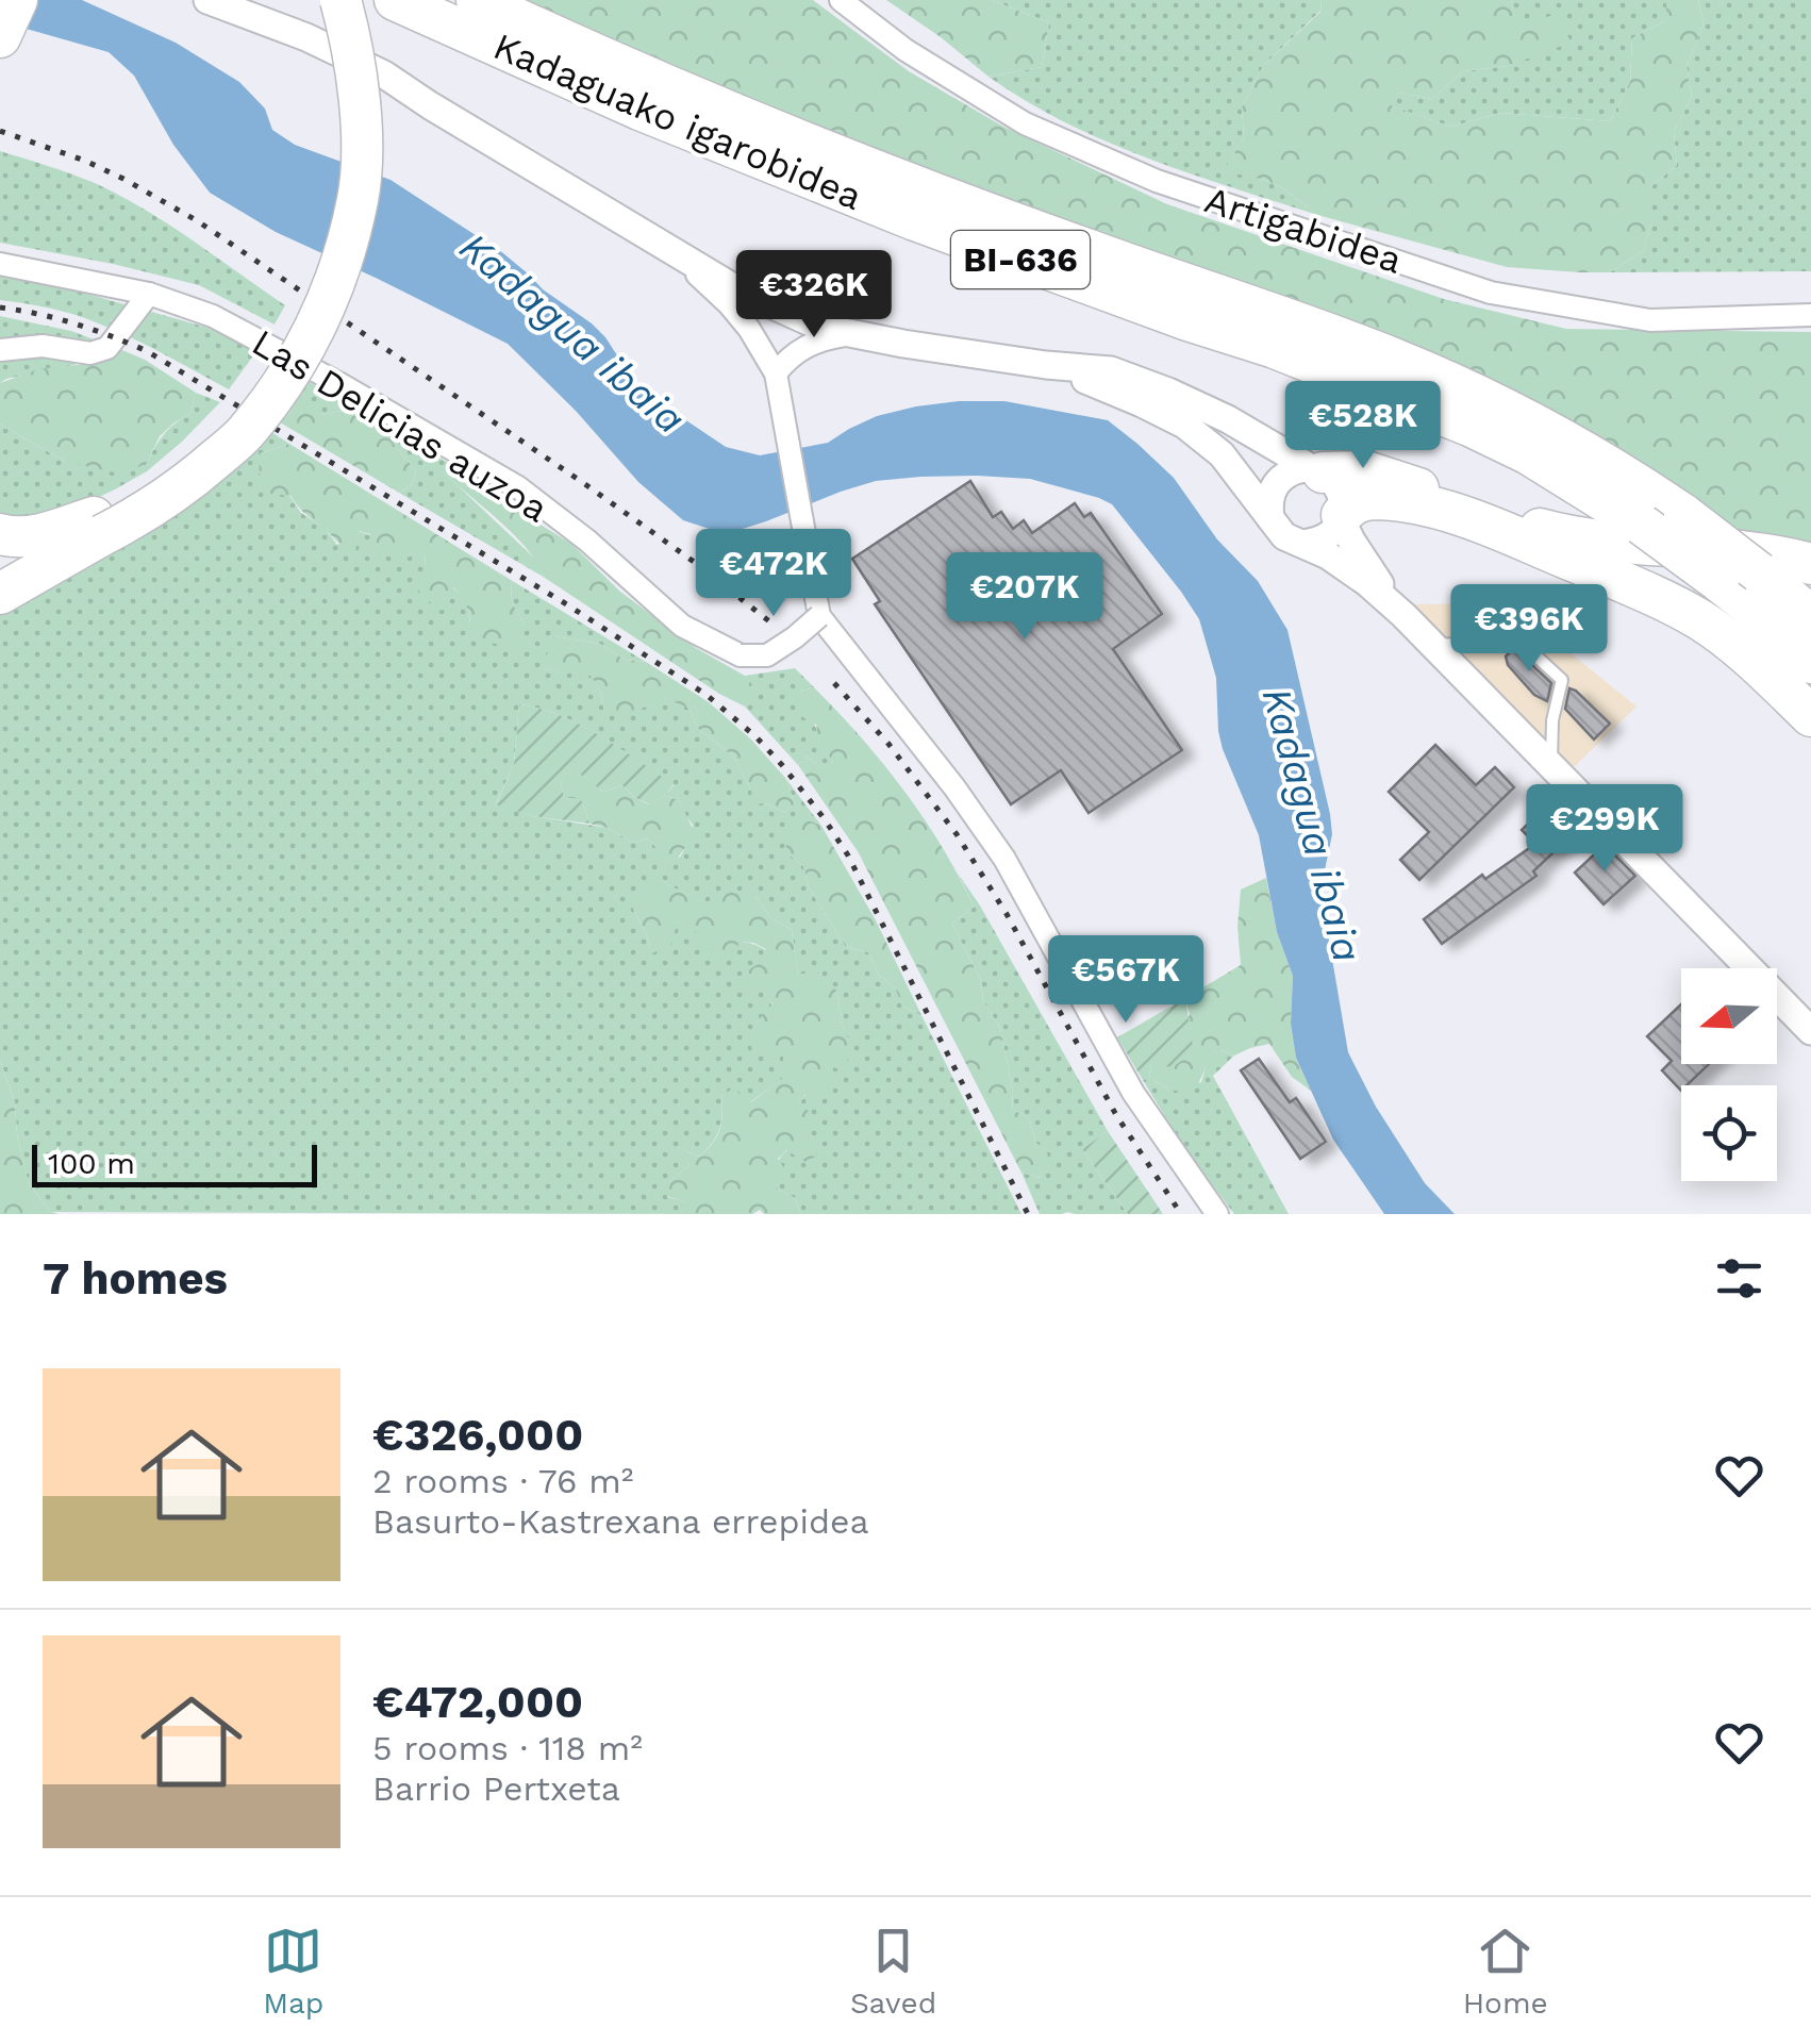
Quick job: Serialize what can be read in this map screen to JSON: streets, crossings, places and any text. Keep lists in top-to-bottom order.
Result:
{
  "streets": {
    "highway": ["Kadaguako igarobidea", "BI-636"],
    "street": ["Artigabidea", "Las Delicias auzoa"]
  },
  "water": ["Kadagua ibaia"],
  "scale_bar": "100 m",
  "north": "left",
  "page": {
    "price": [
      "€326K",
      "€528K",
      "€472K",
      "€207K",
      "€396K",
      "€299K",
      "€567K"
    ],
    "scale": "100 m",
    "heading": "7 homes",
    "list": [
      {
        "name": "€326,000",
        "note": "2 rooms · 76 m² · Basurto-Kastrexana errepidea"
      },
      {
        "name": "€472,000",
        "note": "5 rooms · 118 m² · Barrio Pertxeta"
      }
    ],
    "tabs": ["Map", "Saved", "Home"]
  }
}
